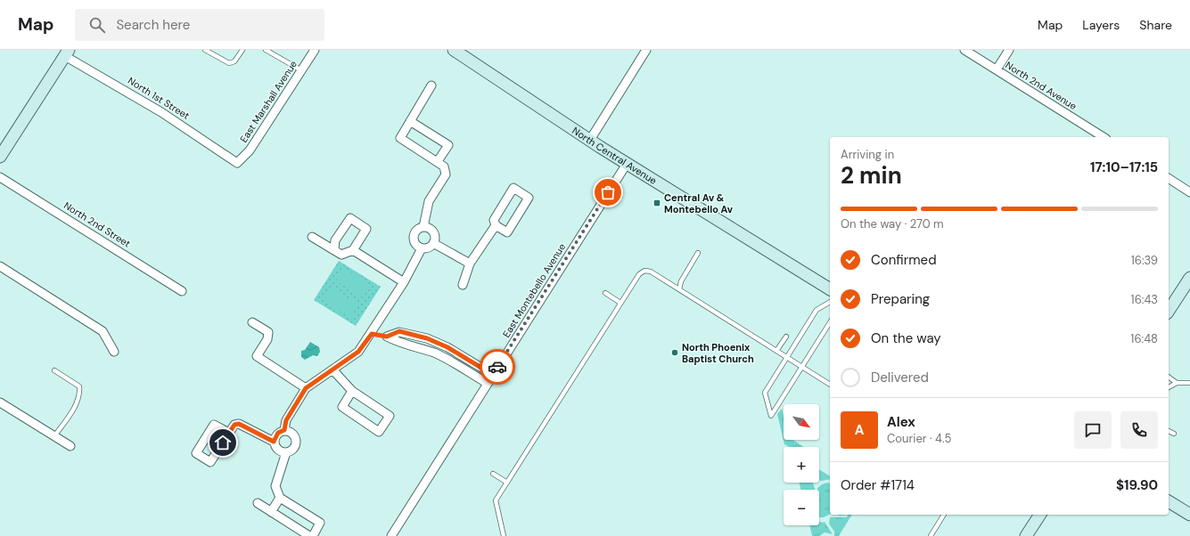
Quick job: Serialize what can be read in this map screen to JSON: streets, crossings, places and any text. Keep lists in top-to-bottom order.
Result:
{
  "streets": {
    "main road": ["North Central Avenue"],
    "street": [
      "North 2nd Avenue",
      "North 1st Street",
      "East Marshall Avenue",
      "North 2nd Street",
      "East Montebello Avenue"
    ]
  },
  "crossings": [
    ["North 1st Street", "East Marshall Avenue"],
    ["North Central Avenue", "East Montebello Avenue"]
  ],
  "places": {
    "transit": ["Central Av & Montebello Av"],
    "other": ["North Phoenix Baptist Church"]
  },
  "north": "bottom right",
  "page": {
    "header": "Map",
    "search": "Search here",
    "nav": ["Map", "Layers", "Share"],
    "heading": ["2 min", "Arriving in", "17:10–17:15"],
    "panel": [
      "Alex",
      "Courier · 4.5",
      "Order #1714",
      "$19.90"
    ],
    "bar": "On the way · 270 m",
    "list": [
      ["Confirmed", "16:39"],
      ["Preparing", "16:43"],
      ["On the way", "16:48"],
      "Delivered"
    ],
    "map_buttons": ["+", "−"],
    "round": "A"
  }
}
